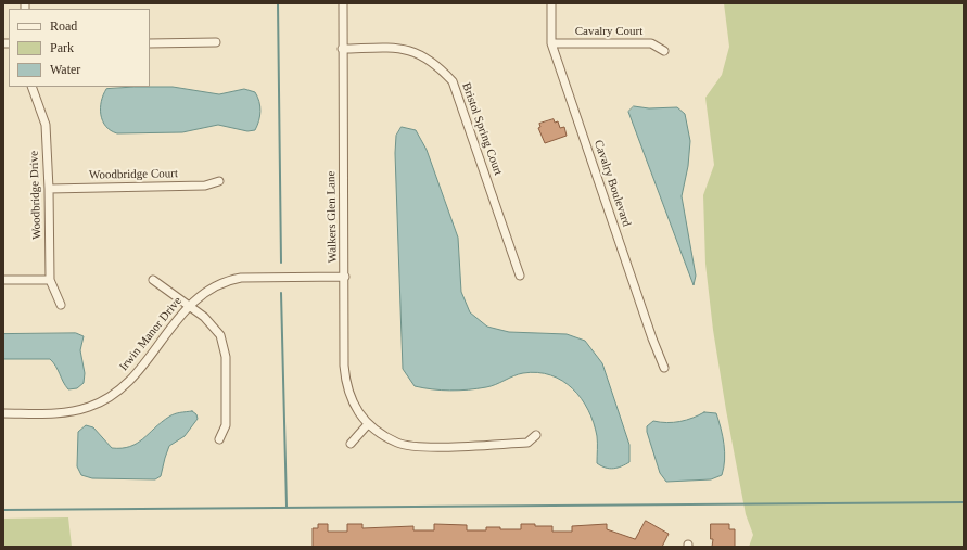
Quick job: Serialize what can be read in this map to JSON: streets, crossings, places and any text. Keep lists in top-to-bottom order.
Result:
{
  "streets": {
    "street": [
      "Cavalry Court",
      "Bristol Spring Court",
      "Woodbridge Court",
      "Cavalry Boulevard",
      "Woodbridge Drive",
      "Walkers Glen Lane",
      "Irwin Manor Drive"
    ]
  },
  "crossings": [
    ["Cavalry Court", "Cavalry Boulevard"],
    ["Bristol Spring Court", "Walkers Glen Lane"],
    ["Woodbridge Court", "Woodbridge Drive"],
    ["Walkers Glen Lane", "Irwin Manor Drive"]
  ],
  "legend": ["Road", "Park", "Water"]
}
